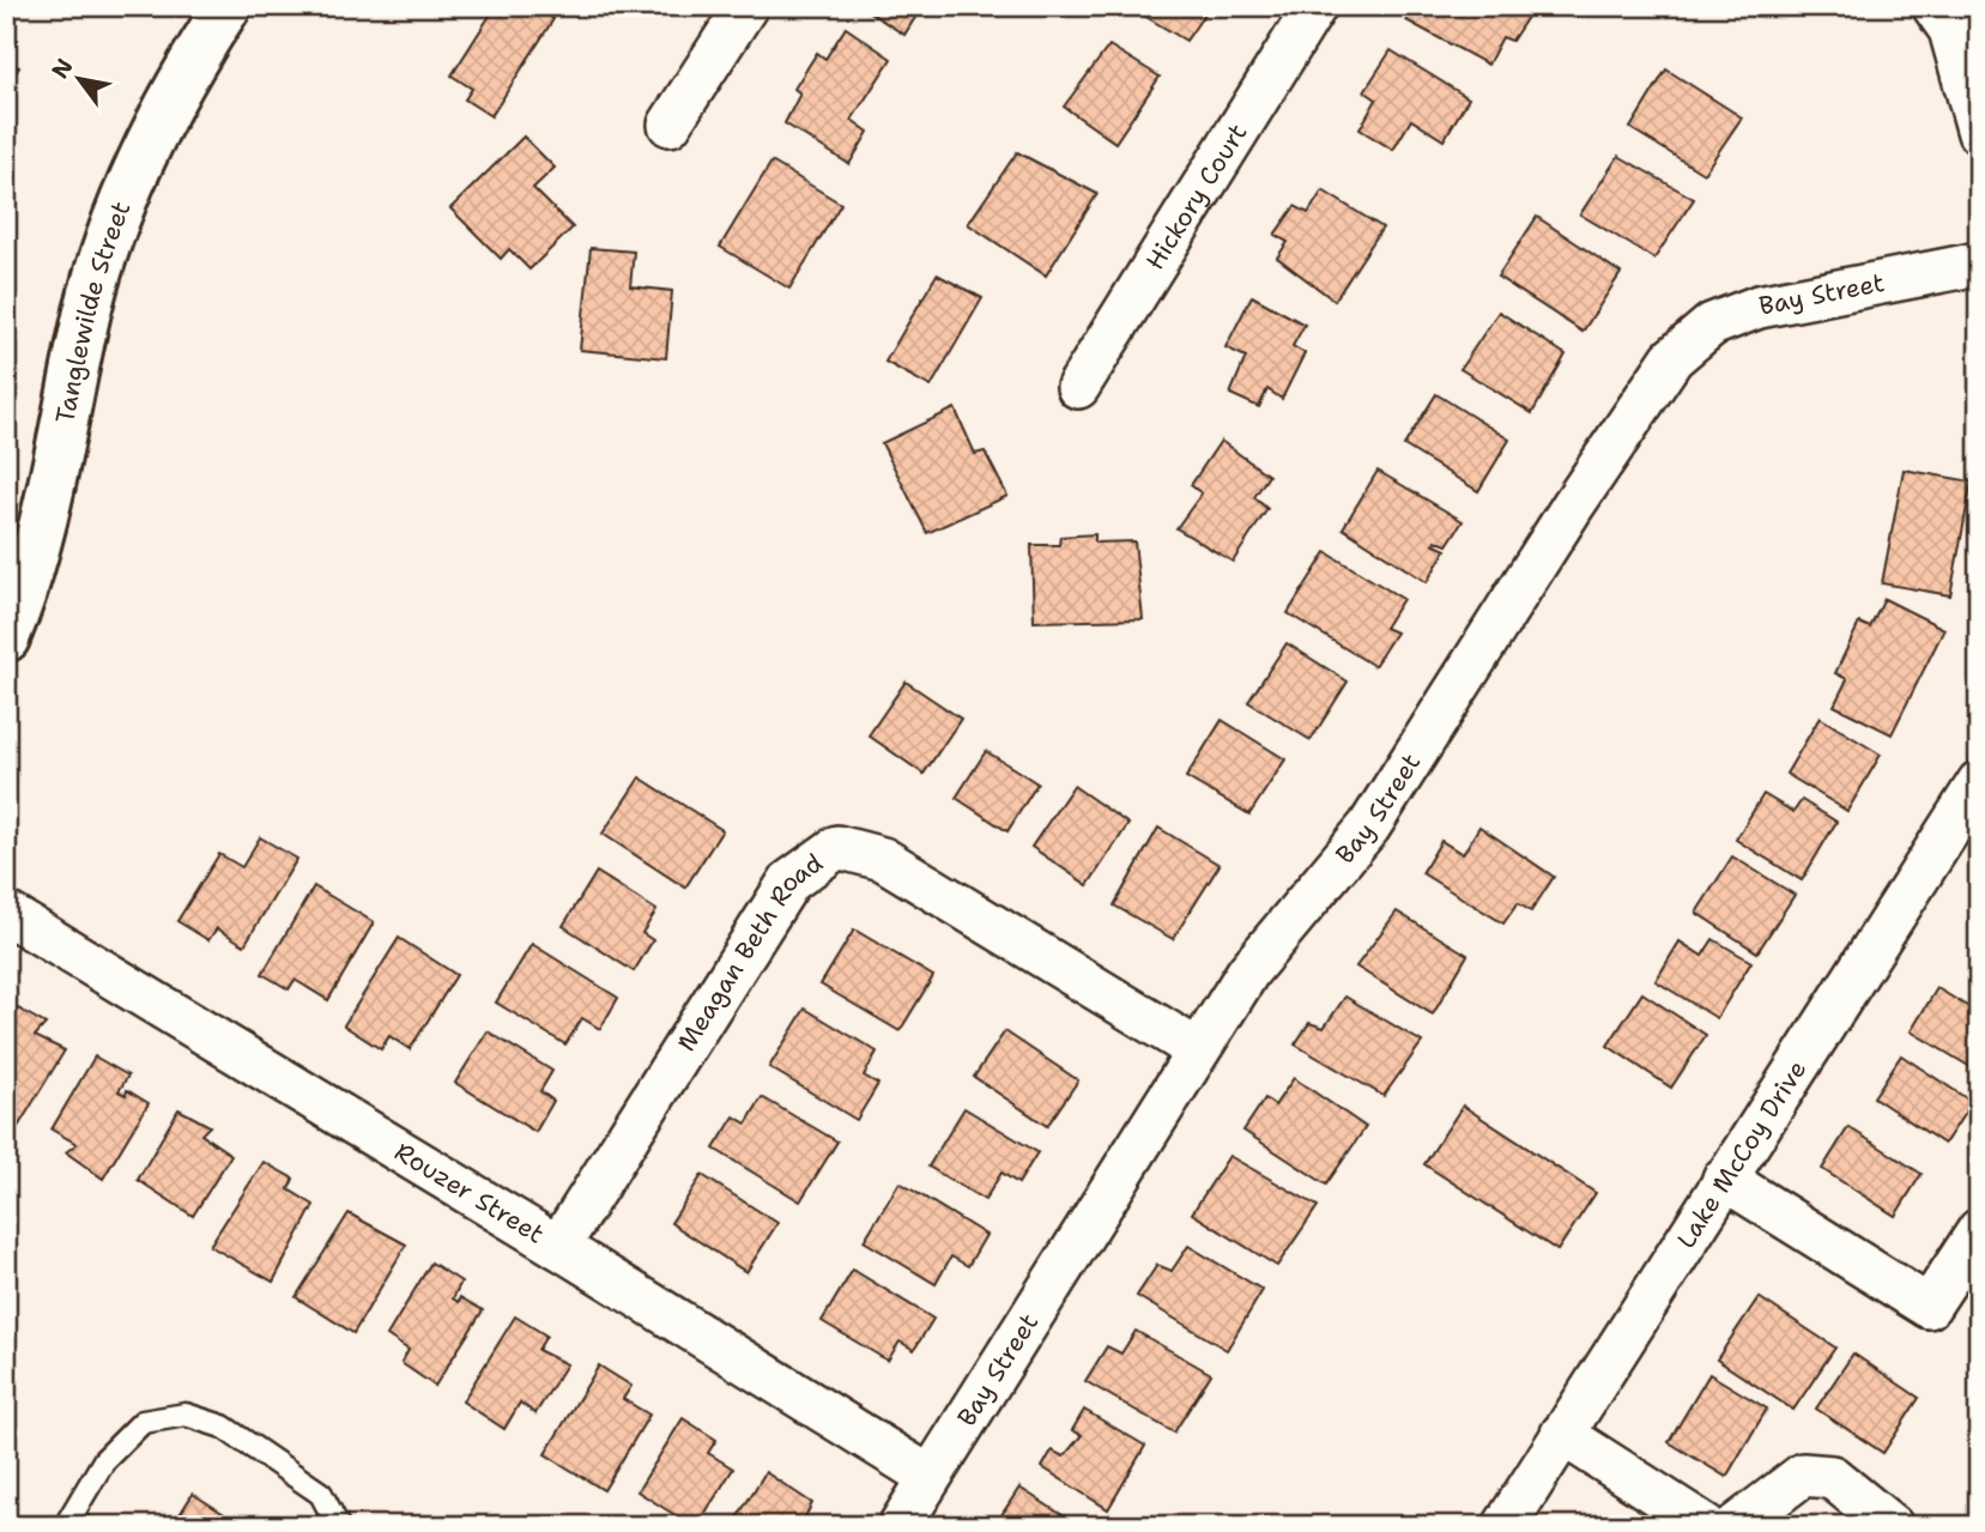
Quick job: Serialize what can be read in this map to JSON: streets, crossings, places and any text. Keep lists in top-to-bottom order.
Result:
{
  "streets": {
    "street": [
      "Hickory Court",
      "Bay Street",
      "Tanglewilde Street",
      "Meagan Beth Road",
      "Lake McCoy Drive",
      "Rouzer Street"
    ]
  },
  "crossings": [
    ["Bay Street", "Meagan Beth Road"],
    ["Bay Street", "Rouzer Street"],
    ["Meagan Beth Road", "Rouzer Street"]
  ],
  "north": "top left"
}
